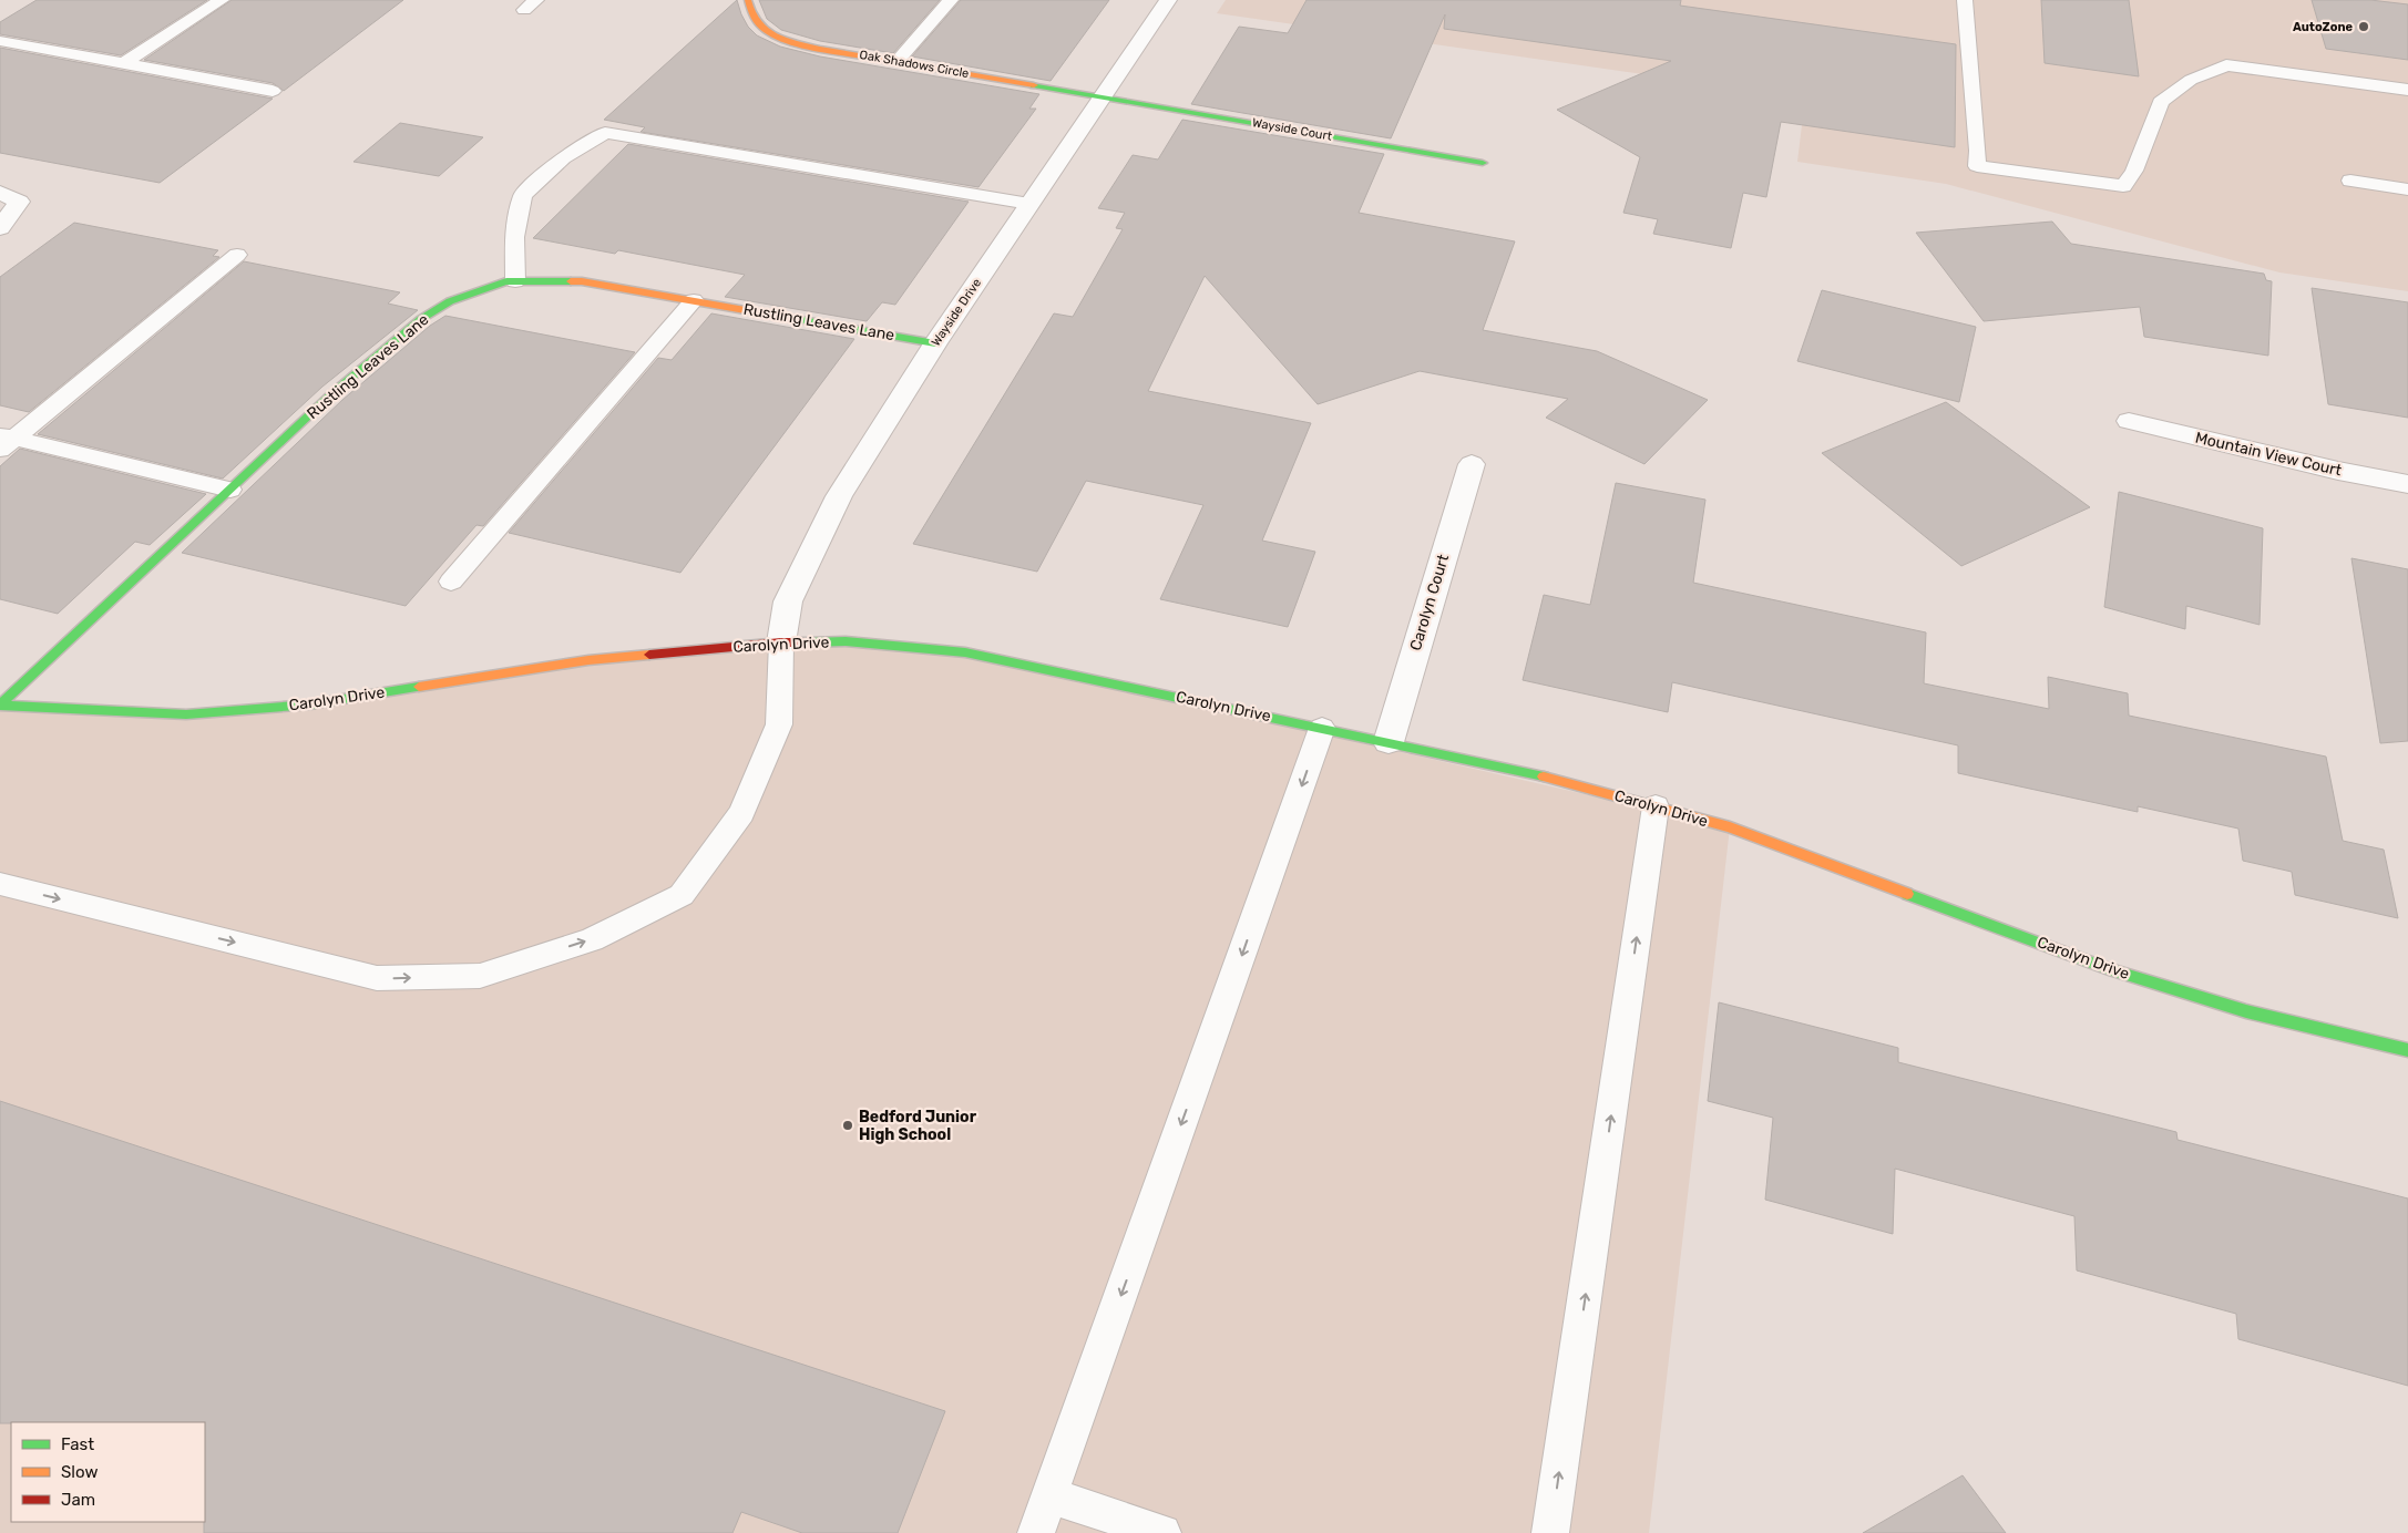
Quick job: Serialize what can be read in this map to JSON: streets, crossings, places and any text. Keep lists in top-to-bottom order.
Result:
{
  "streets": {
    "street": [
      "Oak Shadows Circle",
      "Wayside Court",
      "Wayside Drive",
      "Rustling Leaves Lane",
      "Mountain View Court",
      "Carolyn Court",
      "Carolyn Drive"
    ]
  },
  "crossings": [
    ["Oak Shadows Circle", "Wayside Court"],
    ["Oak Shadows Circle", "Wayside Drive"],
    ["Wayside Court", "Wayside Drive"],
    ["Wayside Drive", "Rustling Leaves Lane"],
    ["Wayside Drive", "Carolyn Drive"],
    ["Rustling Leaves Lane", "Carolyn Drive"],
    ["Carolyn Court", "Carolyn Drive"]
  ],
  "places": ["AutoZone", "Bedford Junior High School"],
  "legend": ["Fast", "Slow", "Jam"]
}
